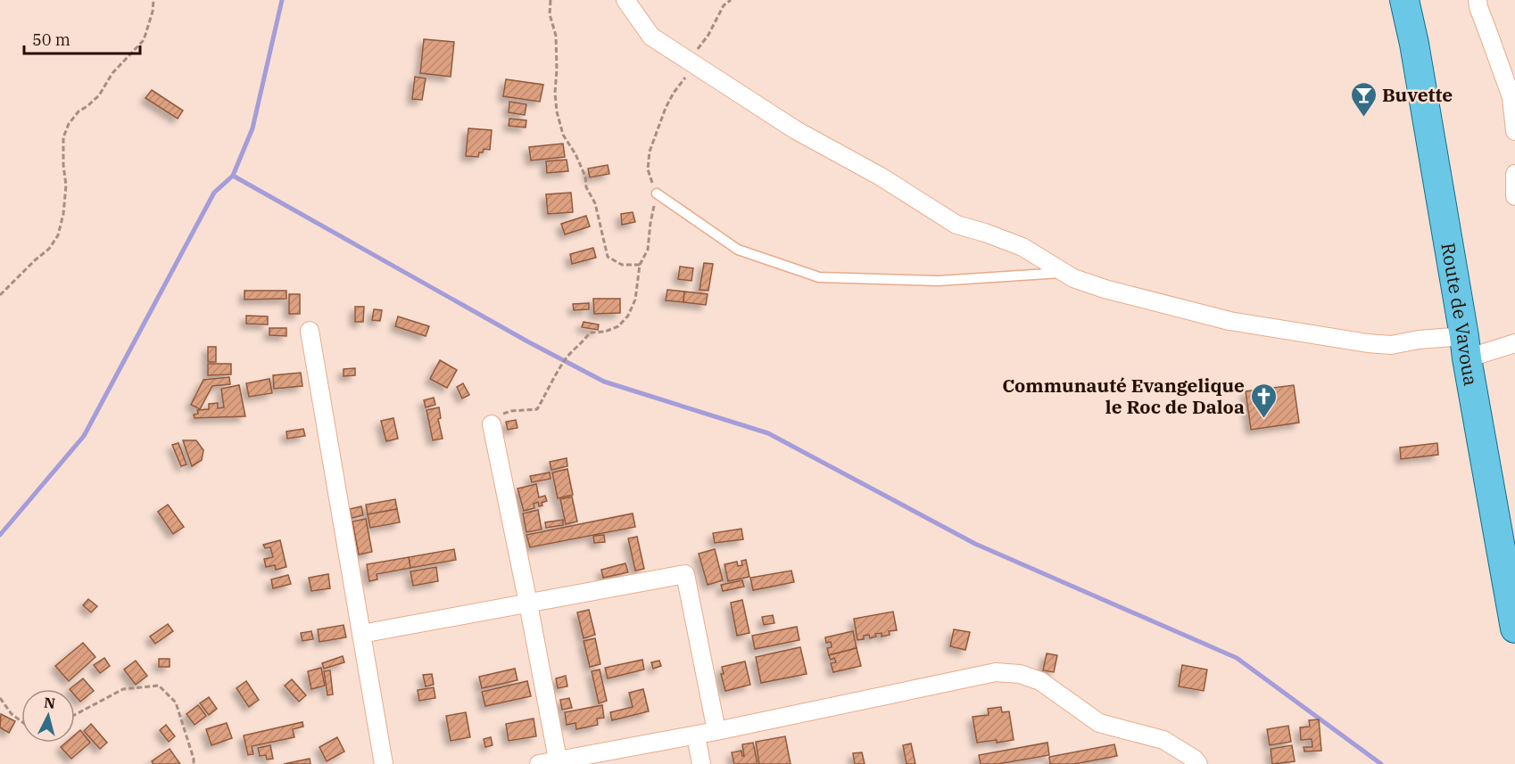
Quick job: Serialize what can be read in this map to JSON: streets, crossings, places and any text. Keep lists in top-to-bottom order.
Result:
{
  "streets": {
    "main road": ["Route de Vavoua"]
  },
  "places": {
    "bar": ["Buvette"],
    "church": ["Communauté Evangelique le Roc de Daloa"]
  },
  "scale_bar": "50 m",
  "north": "top"
}
